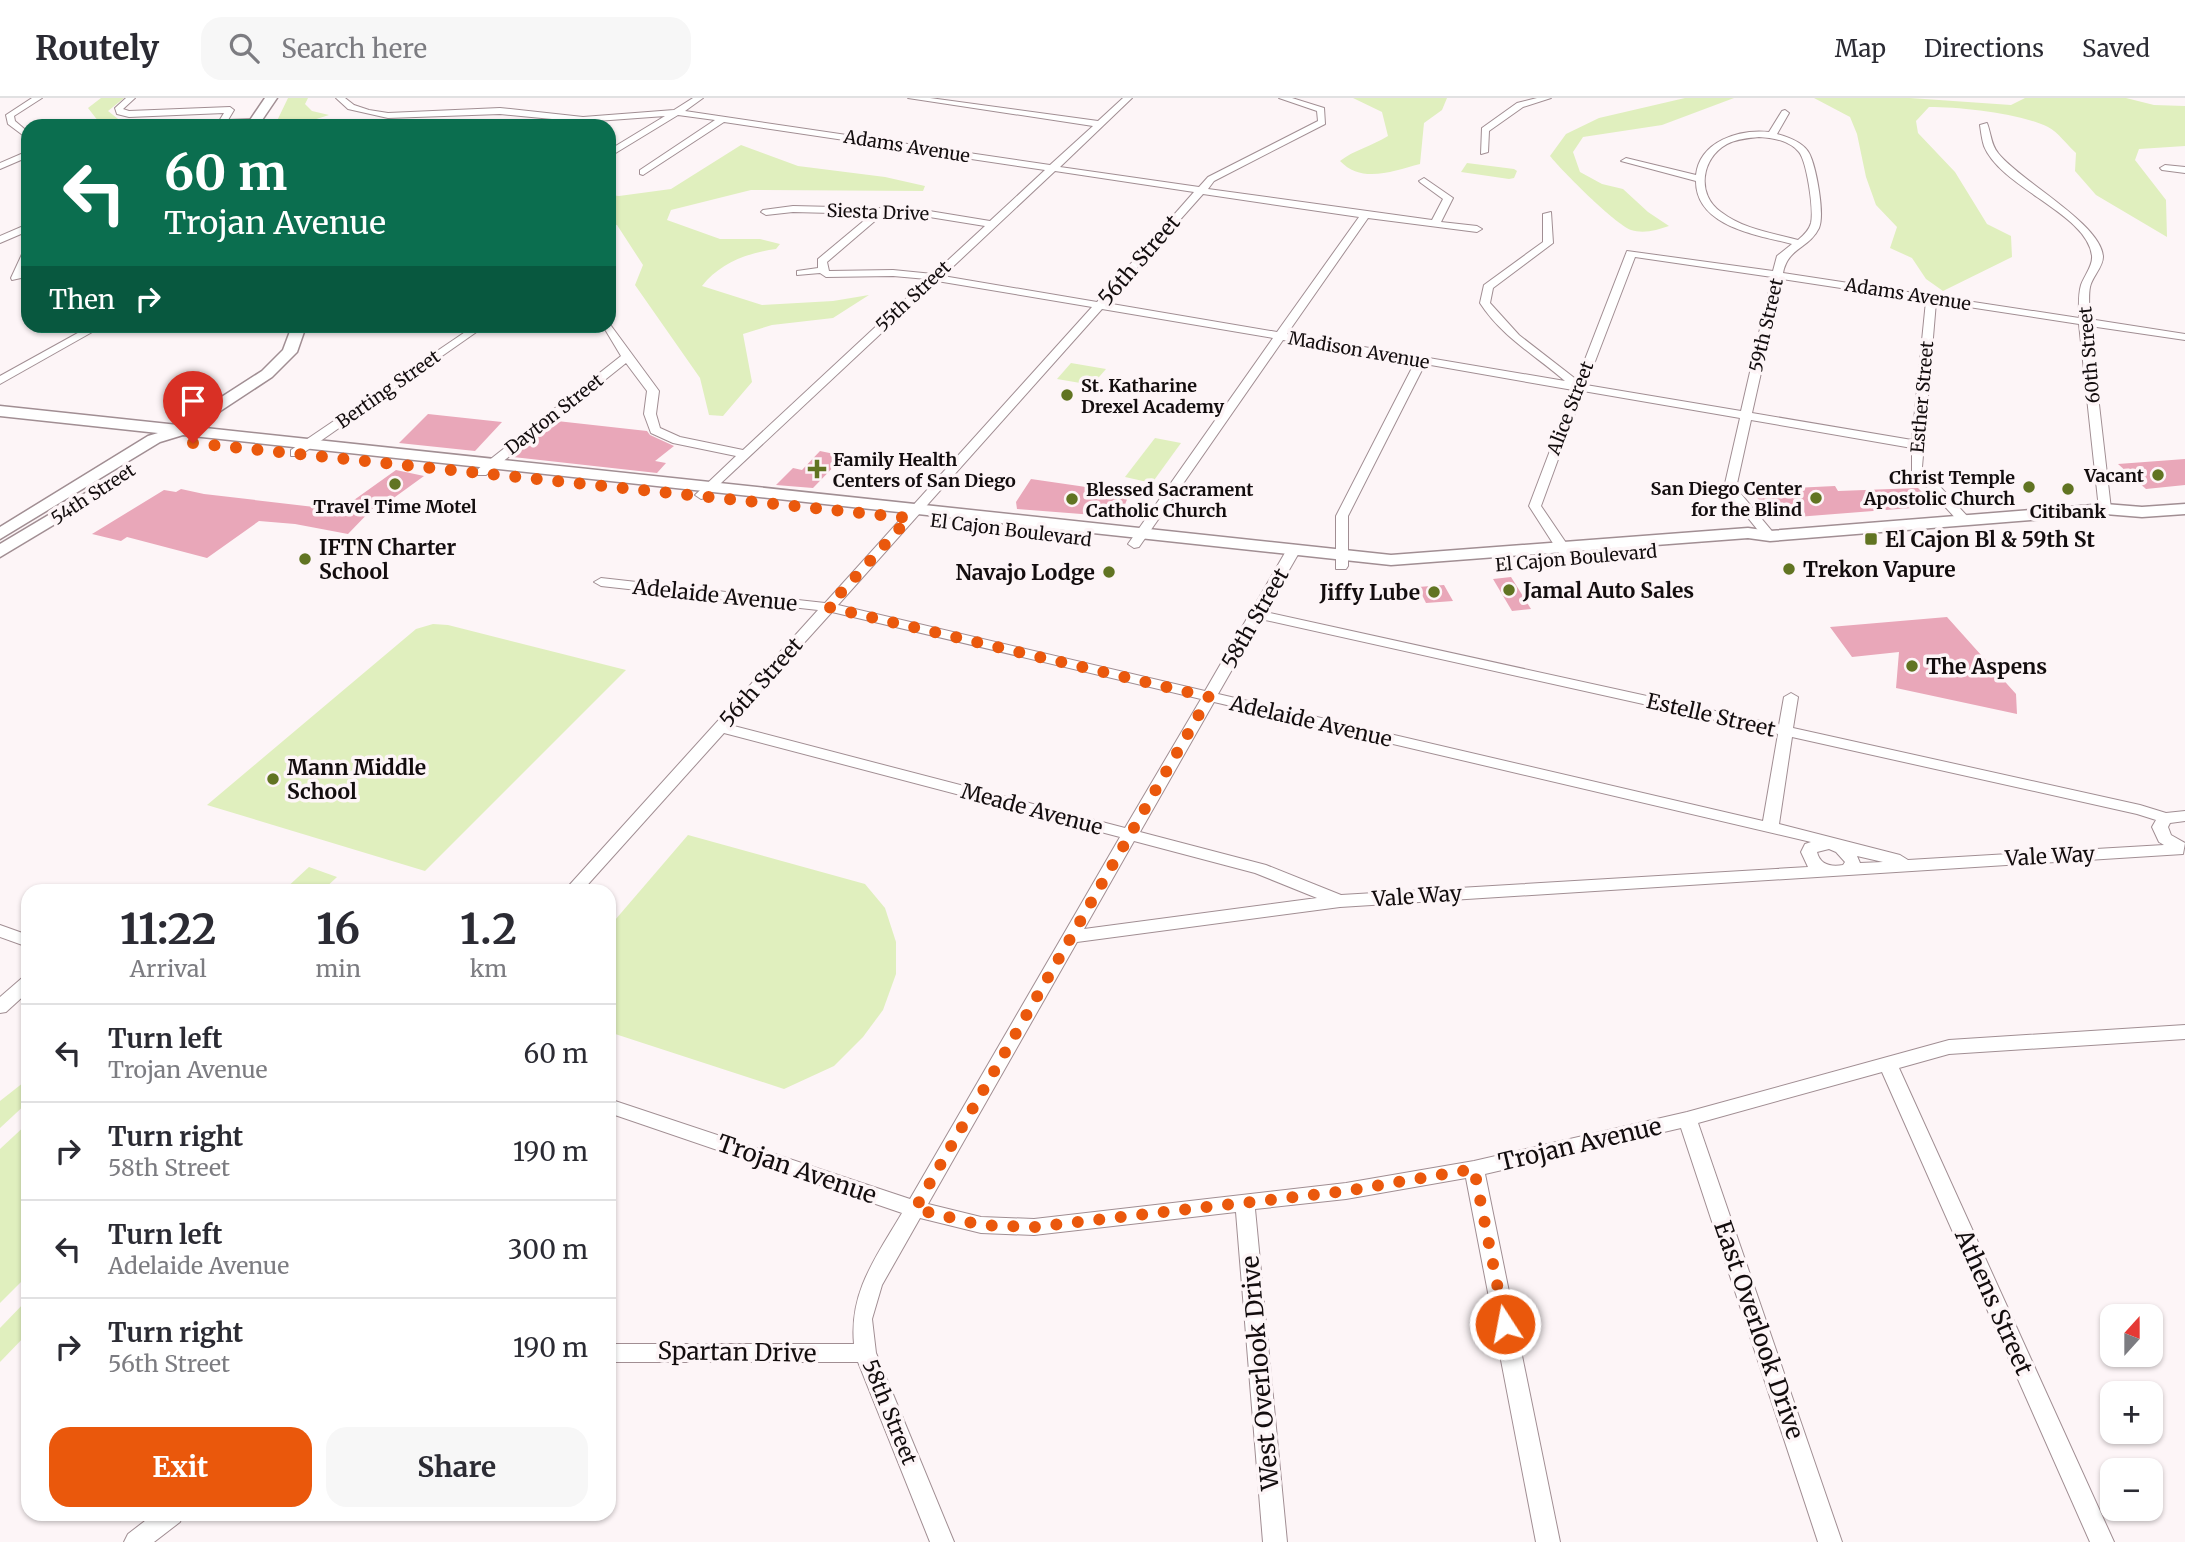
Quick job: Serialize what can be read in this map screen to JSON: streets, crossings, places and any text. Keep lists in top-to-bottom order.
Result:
{
  "streets": {
    "main road": ["54th Street", "El Cajon Boulevard"],
    "street": [
      "Adams Avenue",
      "Siesta Drive",
      "56th Street",
      "55th Street",
      "59th Street",
      "Madison Avenue",
      "60th Street",
      "Berting Street",
      "Esther Street",
      "Alice Street",
      "Dayton Street",
      "Adelaide Avenue",
      "58th Street",
      "Estelle Street",
      "Meade Avenue",
      "Vale Way",
      "Trojan Avenue",
      "Athens Street",
      "East Overlook Drive",
      "Spartan Drive",
      "West Overlook Drive"
    ]
  },
  "crossings": [
    ["Adams Avenue", "56th Street"],
    ["Adams Avenue", "55th Street"],
    ["Adams Avenue", "59th Street"],
    ["Adams Avenue", "60th Street"],
    ["Adams Avenue", "Esther Street"],
    ["Adams Avenue", "Alice Street"],
    ["Siesta Drive", "55th Street"],
    ["56th Street", "Madison Avenue"],
    ["56th Street", "El Cajon Boulevard"],
    ["56th Street", "Adelaide Avenue"],
    ["56th Street", "Meade Avenue"],
    ["55th Street", "Madison Avenue"],
    ["55th Street", "El Cajon Boulevard"],
    ["59th Street", "Madison Avenue"],
    ["59th Street", "El Cajon Boulevard"],
    ["Madison Avenue", "Esther Street"],
    ["Madison Avenue", "Alice Street"],
    ["60th Street", "El Cajon Boulevard"],
    ["Berting Street", "El Cajon Boulevard"],
    ["Esther Street", "El Cajon Boulevard"],
    ["Alice Street", "El Cajon Boulevard"],
    ["Dayton Street", "El Cajon Boulevard"],
    ["54th Street", "El Cajon Boulevard"],
    ["El Cajon Boulevard", "58th Street"],
    ["Adelaide Avenue", "58th Street"],
    ["Adelaide Avenue", "Vale Way"],
    ["58th Street", "Estelle Street"],
    ["58th Street", "Meade Avenue"],
    ["58th Street", "Vale Way"],
    ["58th Street", "Trojan Avenue"],
    ["58th Street", "Spartan Drive"],
    ["Meade Avenue", "Vale Way"],
    ["Trojan Avenue", "Athens Street"],
    ["Trojan Avenue", "East Overlook Drive"],
    ["Trojan Avenue", "West Overlook Drive"]
  ],
  "places": {
    "other": [
      "St. Katharine Drexel Academy",
      "Vacant",
      "Travel Time Motel",
      "Christ Temple Apostolic Church",
      "Citibank",
      "San Diego Center for the Blind",
      "Blessed Sacrament Catholic Church",
      "IFTN Charter School",
      "Trekon Vapure",
      "Navajo Lodge",
      "Jamal Auto Sales",
      "Jiffy Lube",
      "The Aspens",
      "Mann Middle School"
    ],
    "health": ["Family Health Centers of San Diego"],
    "transit": ["El Cajon Bl & 59th St"]
  },
  "north": "top",
  "page": {
    "header": "Routely",
    "search": "Search here",
    "nav": ["Map", "Directions", "Saved"],
    "turn": ["60 m", "Trojan Avenue"],
    "then": "Then",
    "eta": [
      "11:22",
      "Arrival",
      "16",
      "min",
      "1.2",
      "km"
    ],
    "list": [
      {
        "name": "Turn left",
        "note": "Trojan Avenue",
        "value": "60 m"
      },
      {
        "name": "Turn right",
        "note": "58th Street",
        "value": "190 m"
      },
      {
        "name": "Turn left",
        "note": "Adelaide Avenue",
        "value": "300 m"
      },
      {
        "name": "Turn right",
        "note": "56th Street",
        "value": "190 m"
      }
    ],
    "map_buttons": ["+", "−"],
    "buttons": ["Exit", "Share"]
  }
}
